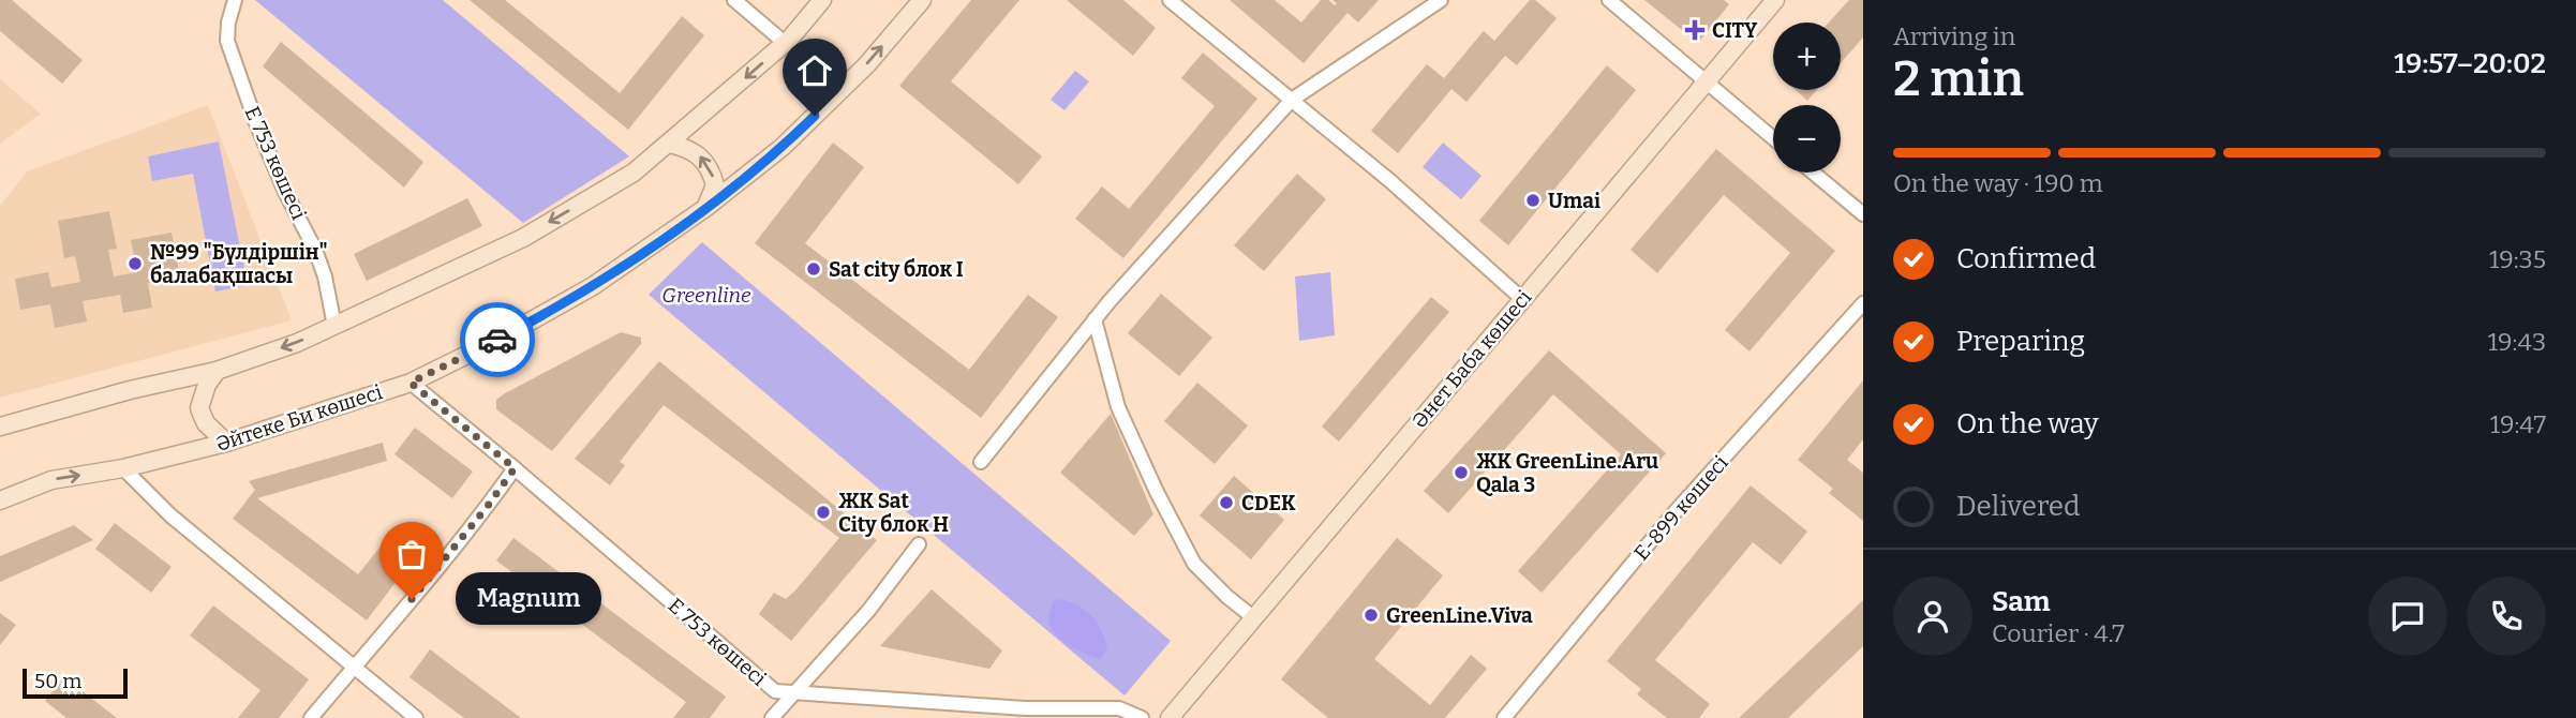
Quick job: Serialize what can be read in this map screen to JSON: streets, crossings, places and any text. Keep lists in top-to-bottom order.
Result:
{
  "streets": {
    "street": [
      "Е 753 көшесі",
      "Әнет Баба көшесі",
      "Әйтеке Би көшесі",
      "Е-899 көшесі"
    ]
  },
  "crossings": [
    ["Е 753 көшесі", "Әйтеке Би көшесі"]
  ],
  "parks": ["Greenline"],
  "places": {
    "health": ["CITY"],
    "other": [
      "Umai",
      "№99 \"Бүлдіршін\" балабақшасы",
      "Sat city блок I",
      "ЖК GreenLine.Aru Qala 3",
      "CDEK",
      "ЖК Sat City блок H",
      "Magnum",
      "GreenLine.Viva"
    ]
  },
  "scale_bar": "50 m",
  "page": {
    "heading": ["2 min", "Arriving in", "19:57–20:02"],
    "panel": ["Sam", "Courier · 4.7"],
    "map_buttons": ["+", "−"],
    "bar": "On the way · 190 m",
    "list": [
      ["Confirmed", "19:35"],
      ["Preparing", "19:43"],
      ["On the way", "19:47"],
      "Delivered"
    ],
    "bubble": "Magnum",
    "scale": "50 m"
  }
}
